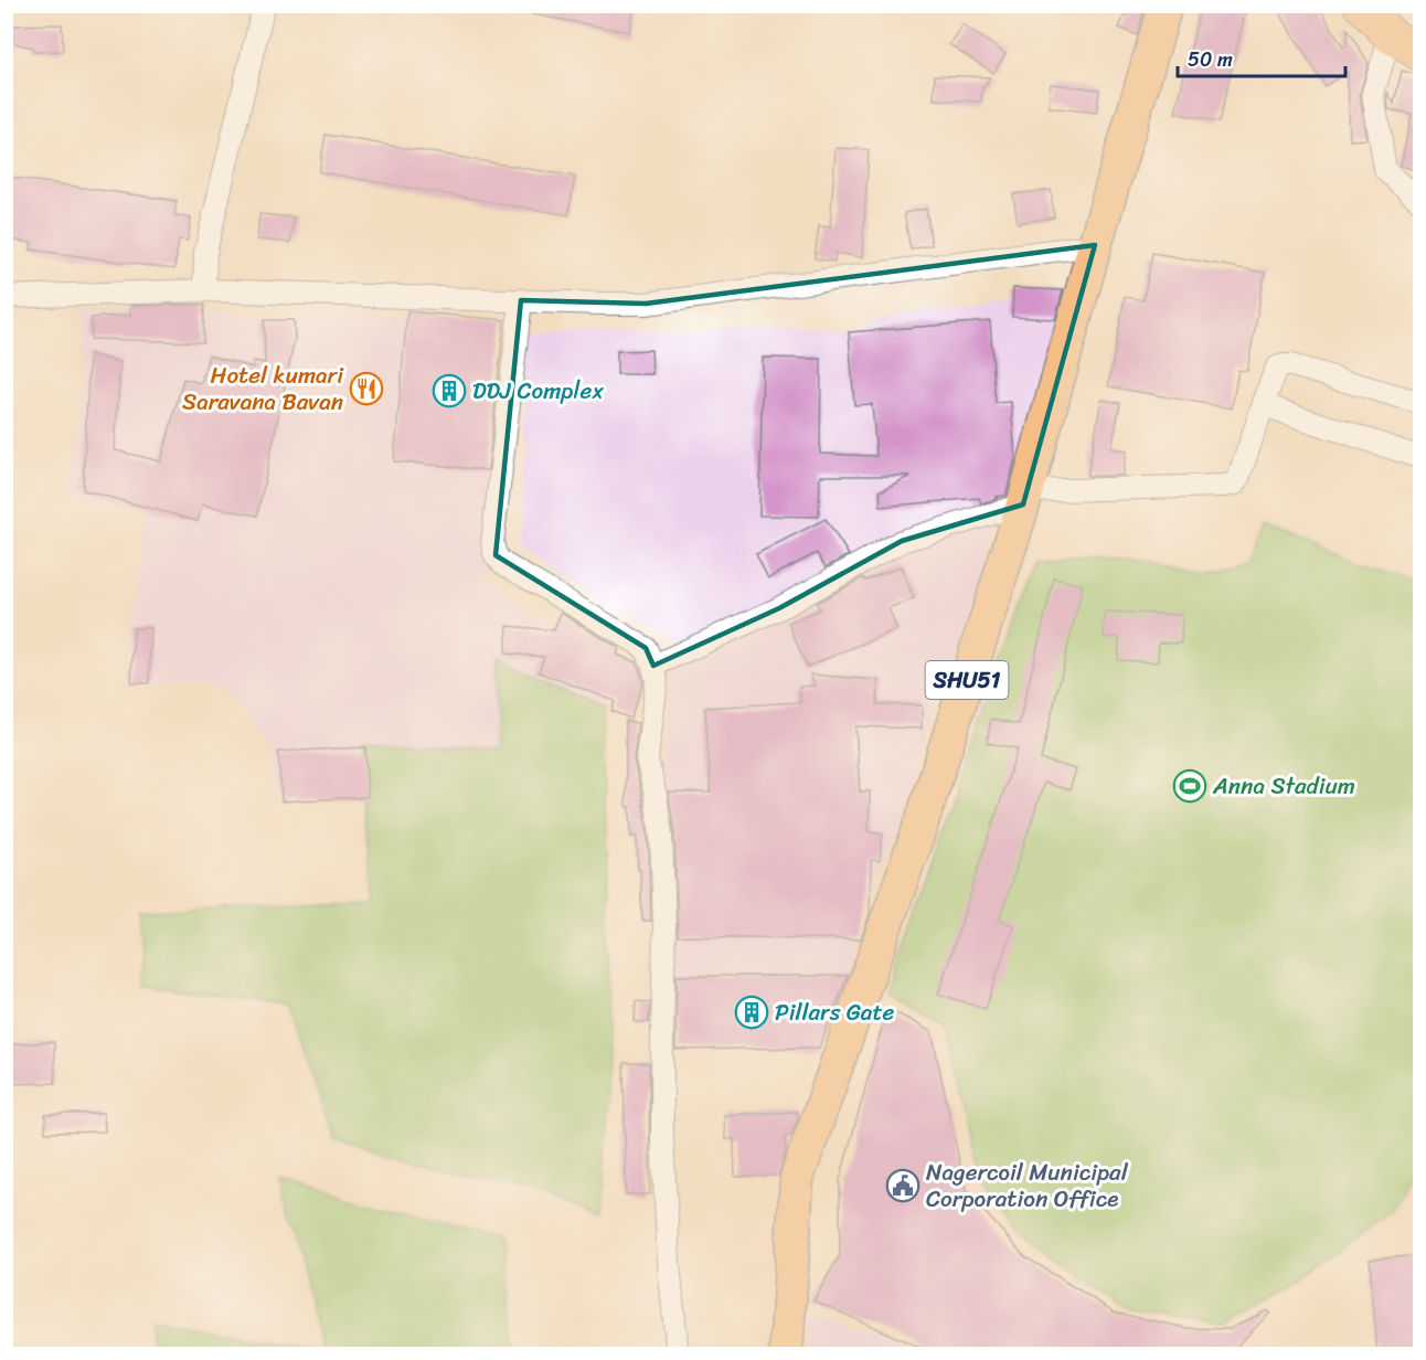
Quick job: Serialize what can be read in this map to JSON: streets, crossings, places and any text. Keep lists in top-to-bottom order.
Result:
{
  "streets": {
    "main road": ["SHU51"]
  },
  "places": {
    "restaurant": ["Hotel kumari Saravana Bavan"],
    "building": ["DDJ Complex", "Pillars Gate"],
    "sports": ["Anna Stadium"],
    "public building": ["Nagercoil Municipal Corporation Office"]
  },
  "scale_bar": "50 m"
}
